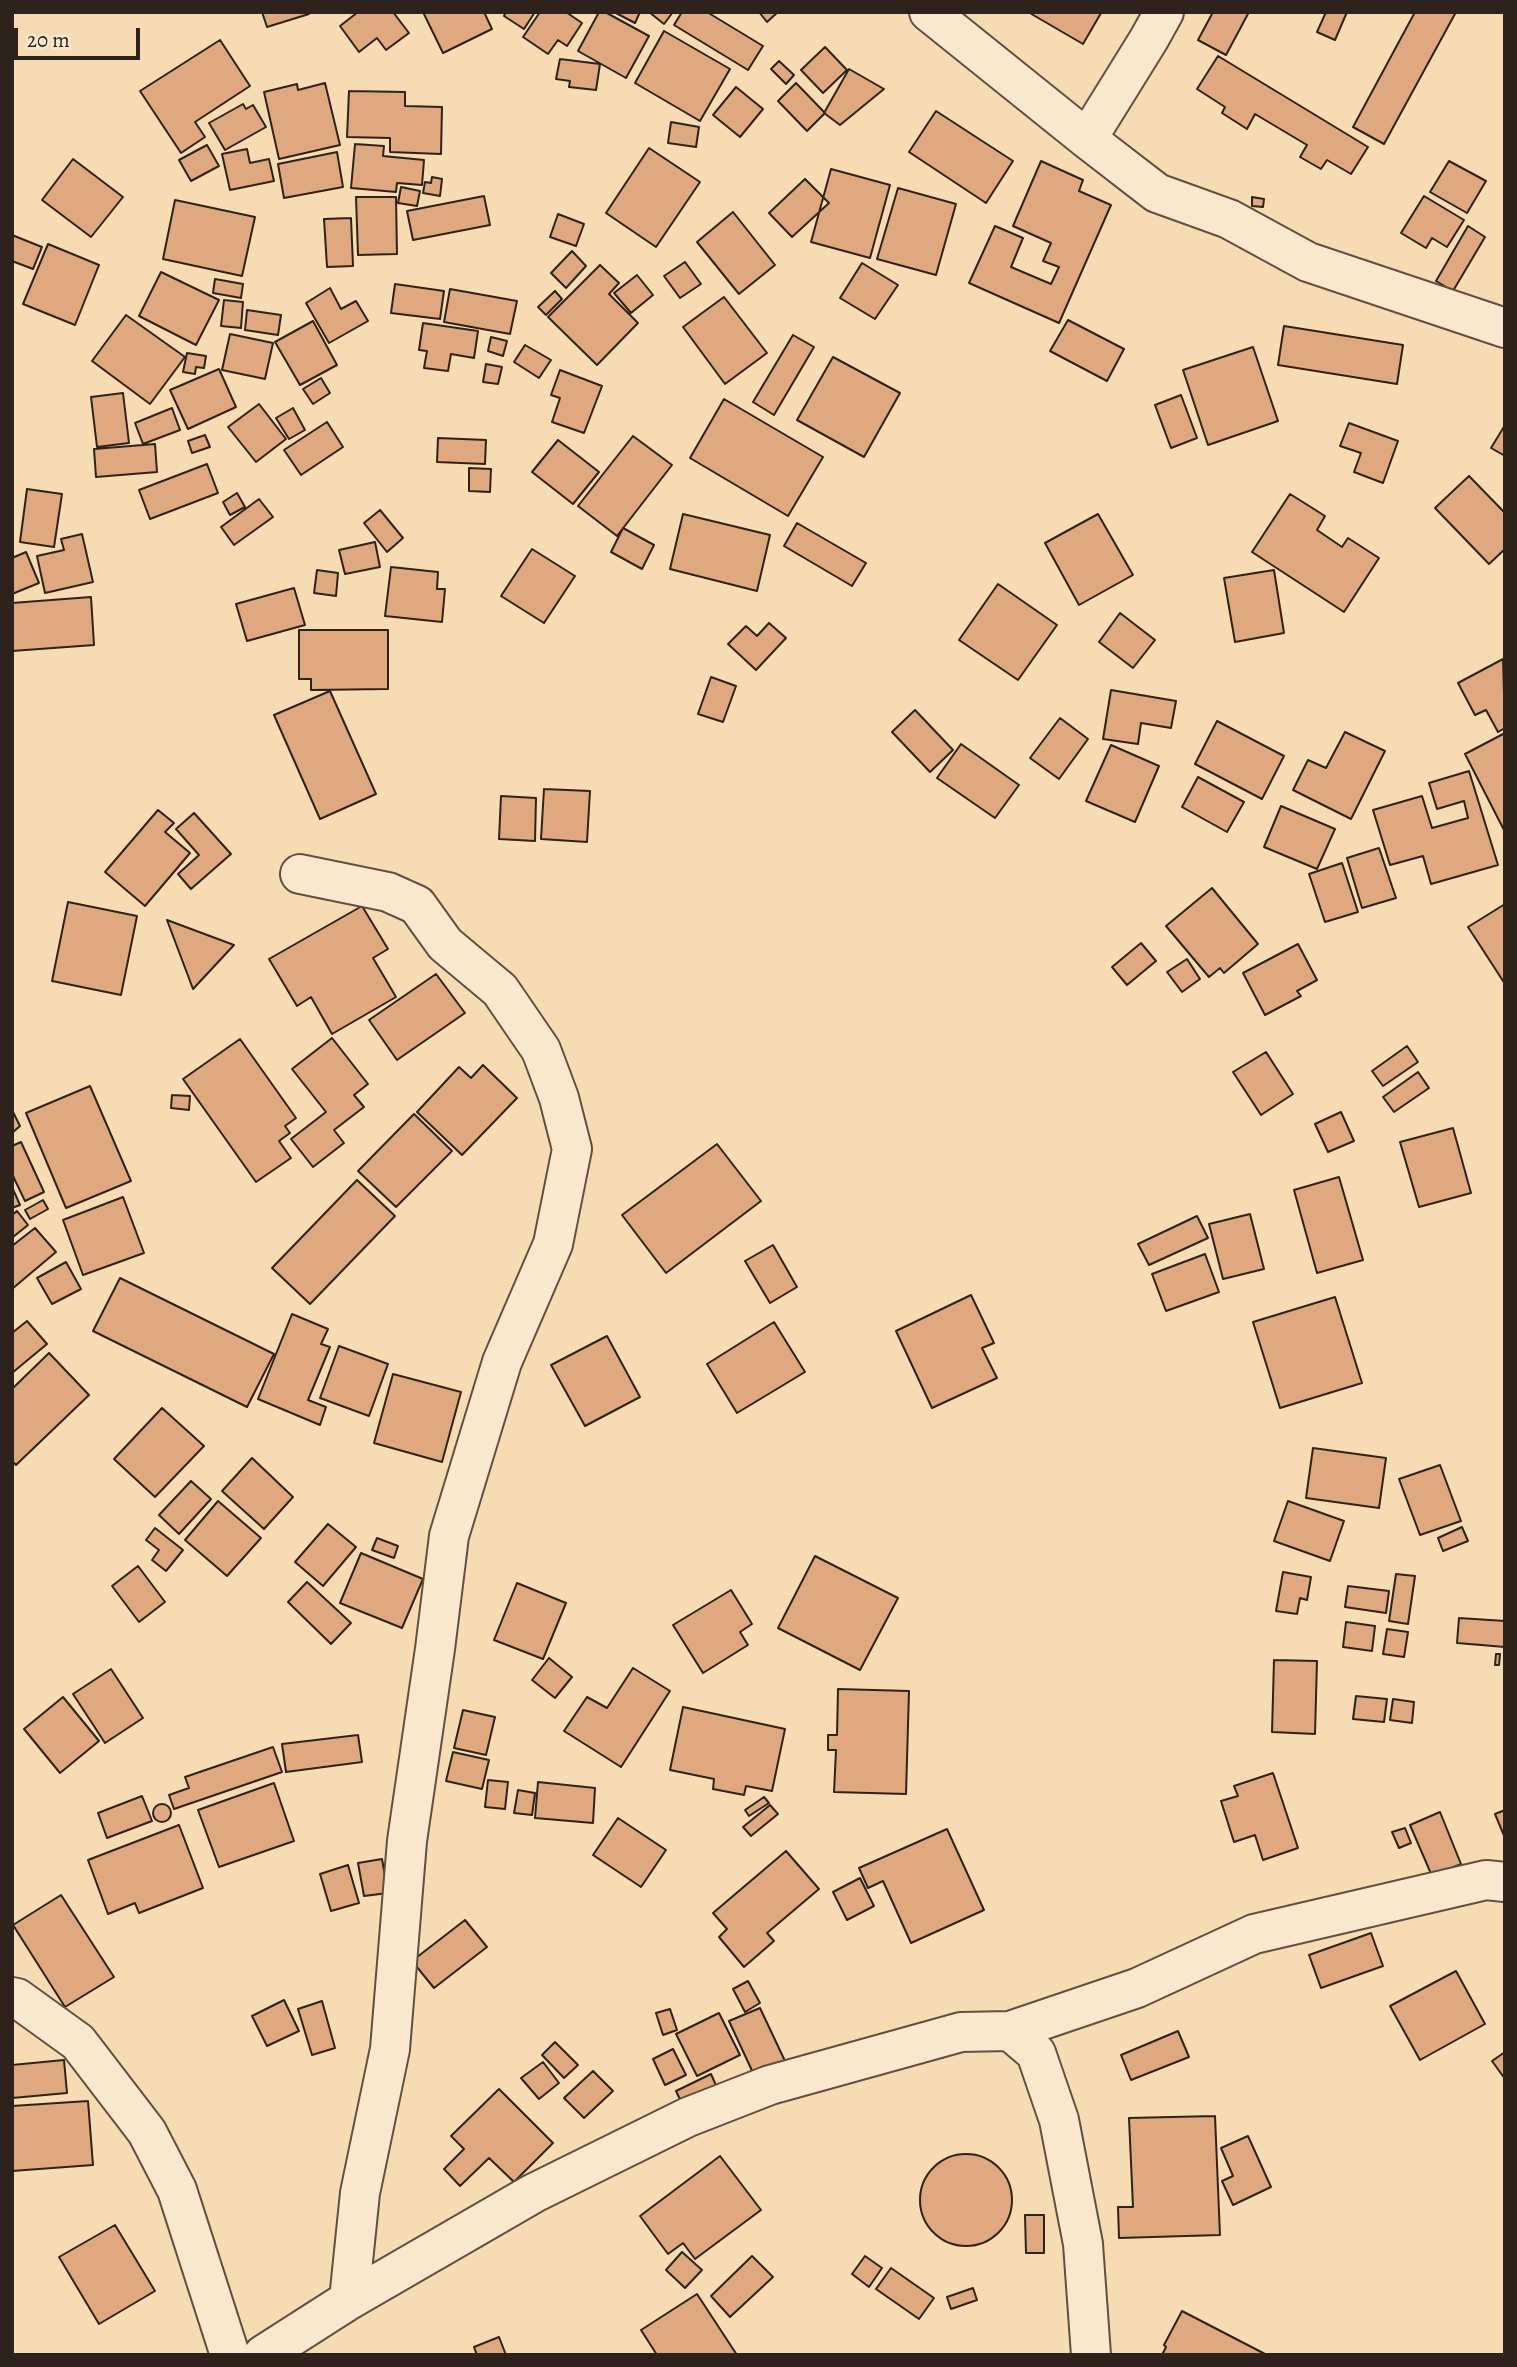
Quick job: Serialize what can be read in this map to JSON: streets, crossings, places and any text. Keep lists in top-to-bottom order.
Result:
{
  "scale_bar": "20 m"
}
